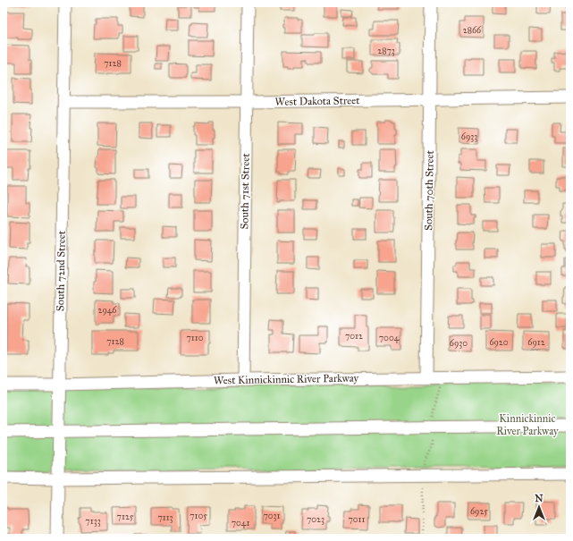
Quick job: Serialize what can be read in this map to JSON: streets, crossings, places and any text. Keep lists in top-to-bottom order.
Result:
{
  "streets": {
    "street": [
      "West Dakota Street",
      "South 70th Street",
      "South 71st Street",
      "South 72nd Street",
      "West Kinnickinnic River Parkway"
    ]
  },
  "crossings": [
    ["West Dakota Street", "South 70th Street"],
    ["West Dakota Street", "South 71st Street"],
    ["West Dakota Street", "South 72nd Street"],
    ["South 70th Street", "West Kinnickinnic River Parkway"],
    ["South 71st Street", "West Kinnickinnic River Parkway"],
    ["South 72nd Street", "West Kinnickinnic River Parkway"]
  ],
  "parks": ["Kinnickinnic River Parkway"],
  "house_numbers": [
    "2866",
    "2873",
    "7128",
    "6933",
    "2946",
    "7012",
    "7110",
    "7004",
    "7128",
    "6920",
    "6912",
    "6930",
    "6925",
    "7105",
    "7031",
    "7125",
    "7113",
    "7023",
    "7011",
    "7133",
    "7041"
  ],
  "north": "top"
}
